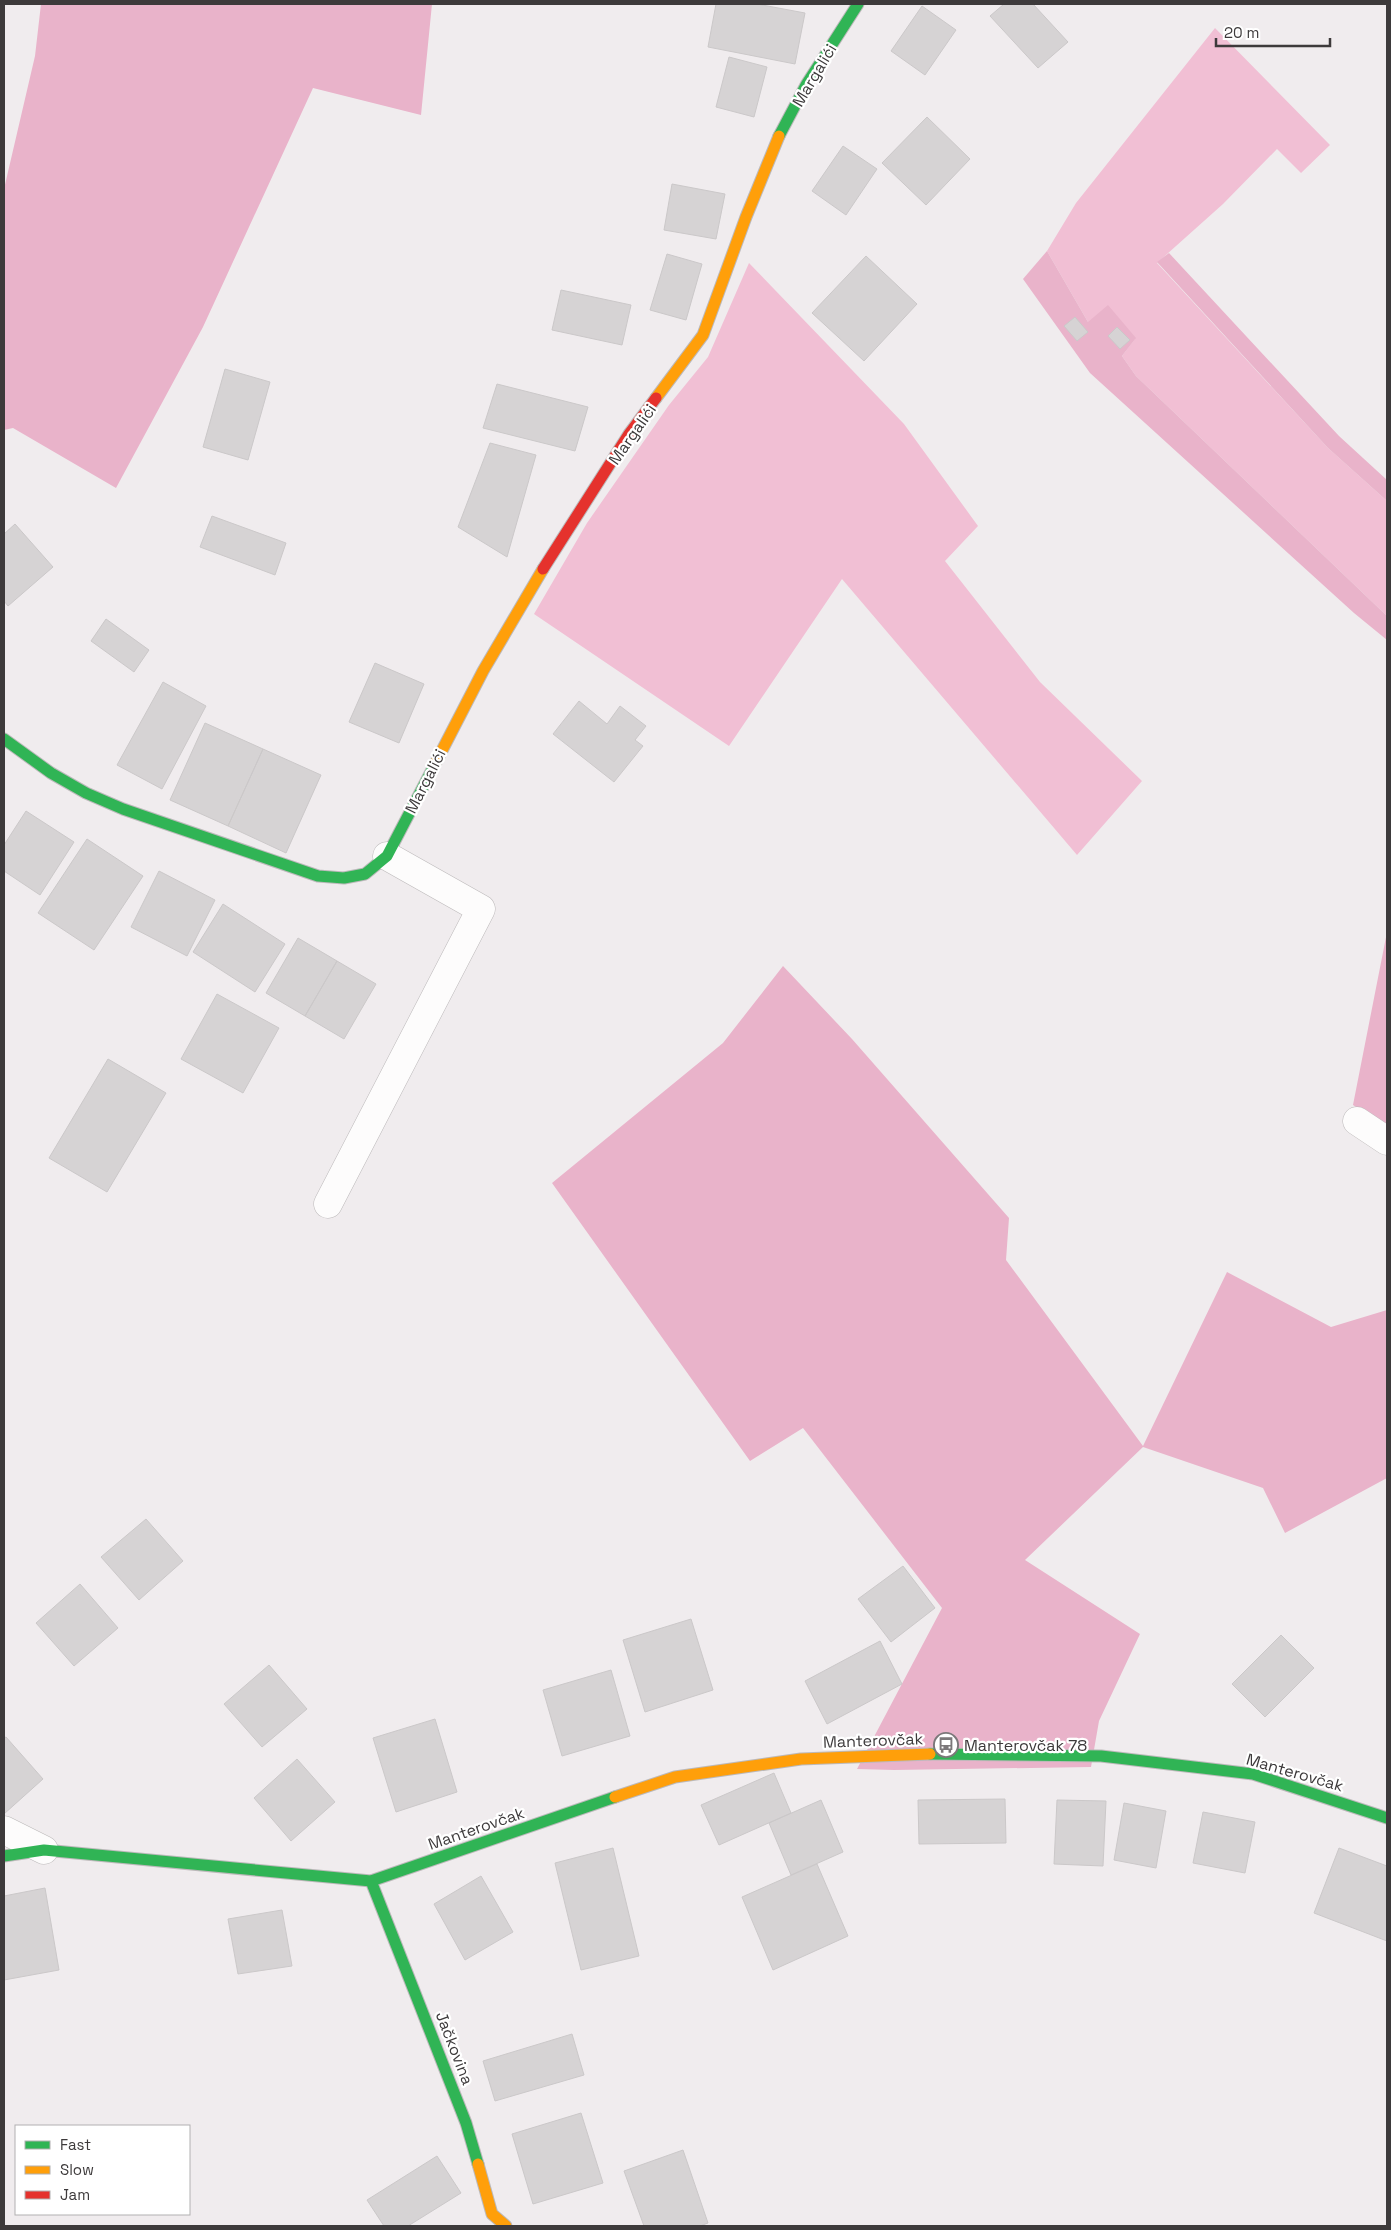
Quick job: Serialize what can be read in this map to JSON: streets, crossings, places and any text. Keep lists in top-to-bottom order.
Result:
{
  "streets": {
    "street": ["Margalići", "Manterovčak", "Jačkovina"]
  },
  "crossings": [
    ["Manterovčak", "Jačkovina"]
  ],
  "places": {
    "bus stop": ["Manterovčak 78"]
  },
  "legend": ["Fast", "Slow", "Jam"],
  "scale_bar": "20 m"
}
